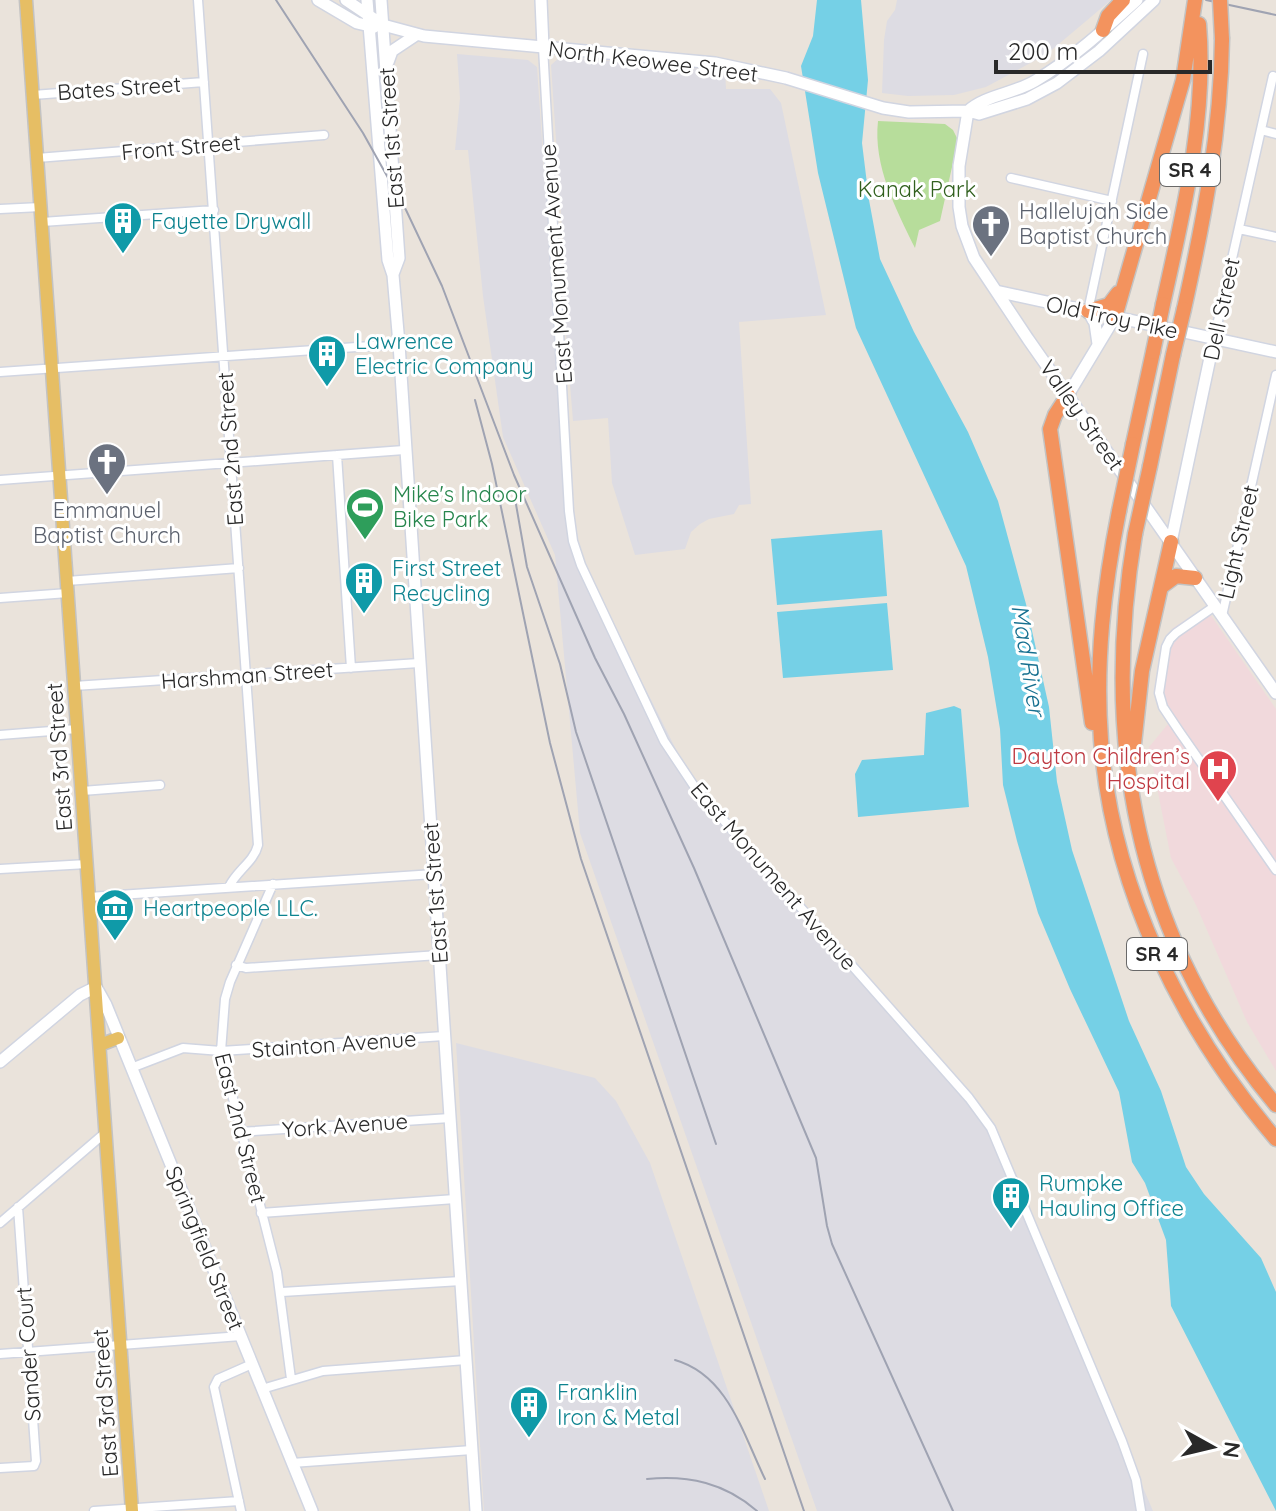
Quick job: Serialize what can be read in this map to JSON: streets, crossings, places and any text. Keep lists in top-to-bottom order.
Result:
{
  "streets": {
    "highway": ["SR 4"],
    "main road": [
      "North Keowee Street",
      "East 1st Street",
      "East Monument Avenue",
      "Dell Street",
      "Old Troy Pike",
      "Valley Street",
      "East 3rd Street",
      "Springfield Street"
    ],
    "street": [
      "Bates Street",
      "Front Street",
      "East 2nd Street",
      "Light Street",
      "Harshman Street",
      "Stainton Avenue",
      "York Avenue",
      "Sander Court"
    ]
  },
  "crossings": [
    ["North Keowee Street", "East 1st Street"],
    ["North Keowee Street", "East Monument Avenue"],
    ["North Keowee Street", "Valley Street"],
    ["Bates Street", "East 2nd Street"],
    ["Bates Street", "East 3rd Street"],
    ["East 1st Street", "Harshman Street"],
    ["East 1st Street", "Stainton Avenue"],
    ["East 1st Street", "York Avenue"],
    ["Front Street", "East 2nd Street"],
    ["Front Street", "East 3rd Street"],
    ["Dell Street", "Old Troy Pike"],
    ["Dell Street", "Valley Street"],
    ["Old Troy Pike", "Valley Street"],
    ["Valley Street", "Light Street"],
    ["East 2nd Street", "Harshman Street"],
    ["East 2nd Street", "Stainton Avenue"],
    ["East 2nd Street", "York Avenue"],
    ["Harshman Street", "East 3rd Street"],
    ["East 3rd Street", "Springfield Street"],
    ["Stainton Avenue", "Springfield Street"]
  ],
  "water": ["Mad River"],
  "parks": ["Kanak Park"],
  "places": {
    "building": [
      "Fayette Drywall",
      "Lawrence Electric Company",
      "First Street Recycling",
      "Rumpke Hauling Office",
      "Franklin Iron & Metal"
    ],
    "church": ["Hallelujah Side Baptist Church", "Emmanuel Baptist Church"],
    "sports": ["Mike's Indoor Bike Park"],
    "hospital": ["Dayton Children’s Hospital"],
    "museum": ["Heartpeople LLC."]
  },
  "scale_bar": "200 m",
  "north": "right"
}
